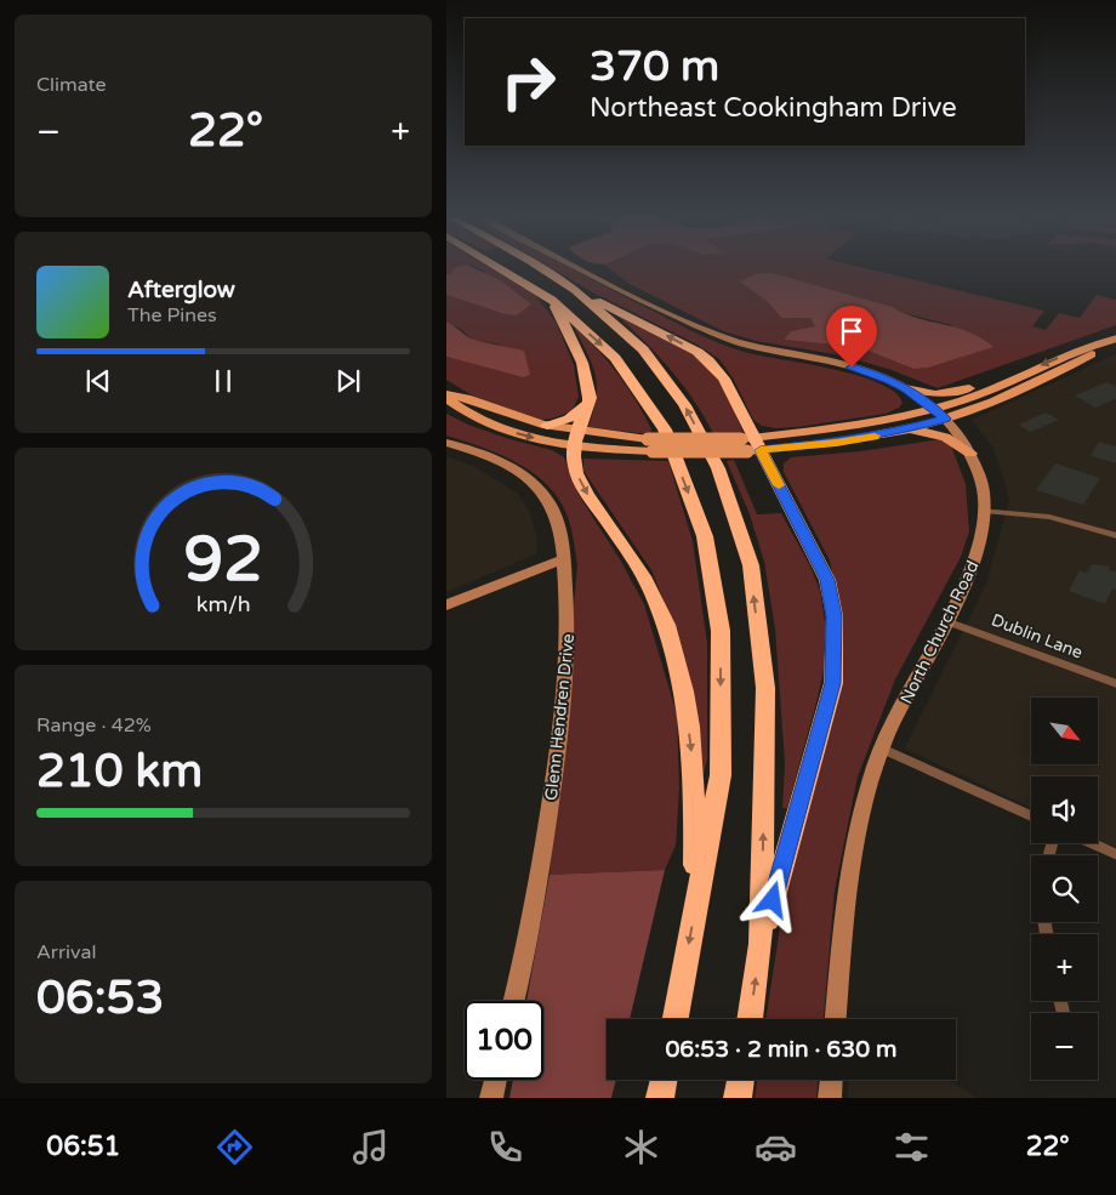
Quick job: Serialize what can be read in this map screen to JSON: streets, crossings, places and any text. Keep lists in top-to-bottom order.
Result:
{
  "streets": {
    "main road": ["North Church Road", "Glenn Hendren Drive"],
    "street": ["Dublin Lane"]
  },
  "crossings": [
    ["North Church Road", "Dublin Lane"]
  ],
  "north": "bottom right",
  "page": {
    "tile": [
      "Climate",
      ["Range · 42%", "210 km"],
      ["Arrival", "06:53"]
    ],
    "turn": ["370 m", "Northeast Cookingham Drive"],
    "heat": ["−", "22°", "+"],
    "song": ["Afterglow", "The Pines"],
    "map_buttons": ["+", "−"],
    "limit": "100",
    "trip": "06:53 · 2 min · 630 m",
    "tabs": ["06:51", "22°"],
    "gauge": ["92", "km/h"]
  }
}
